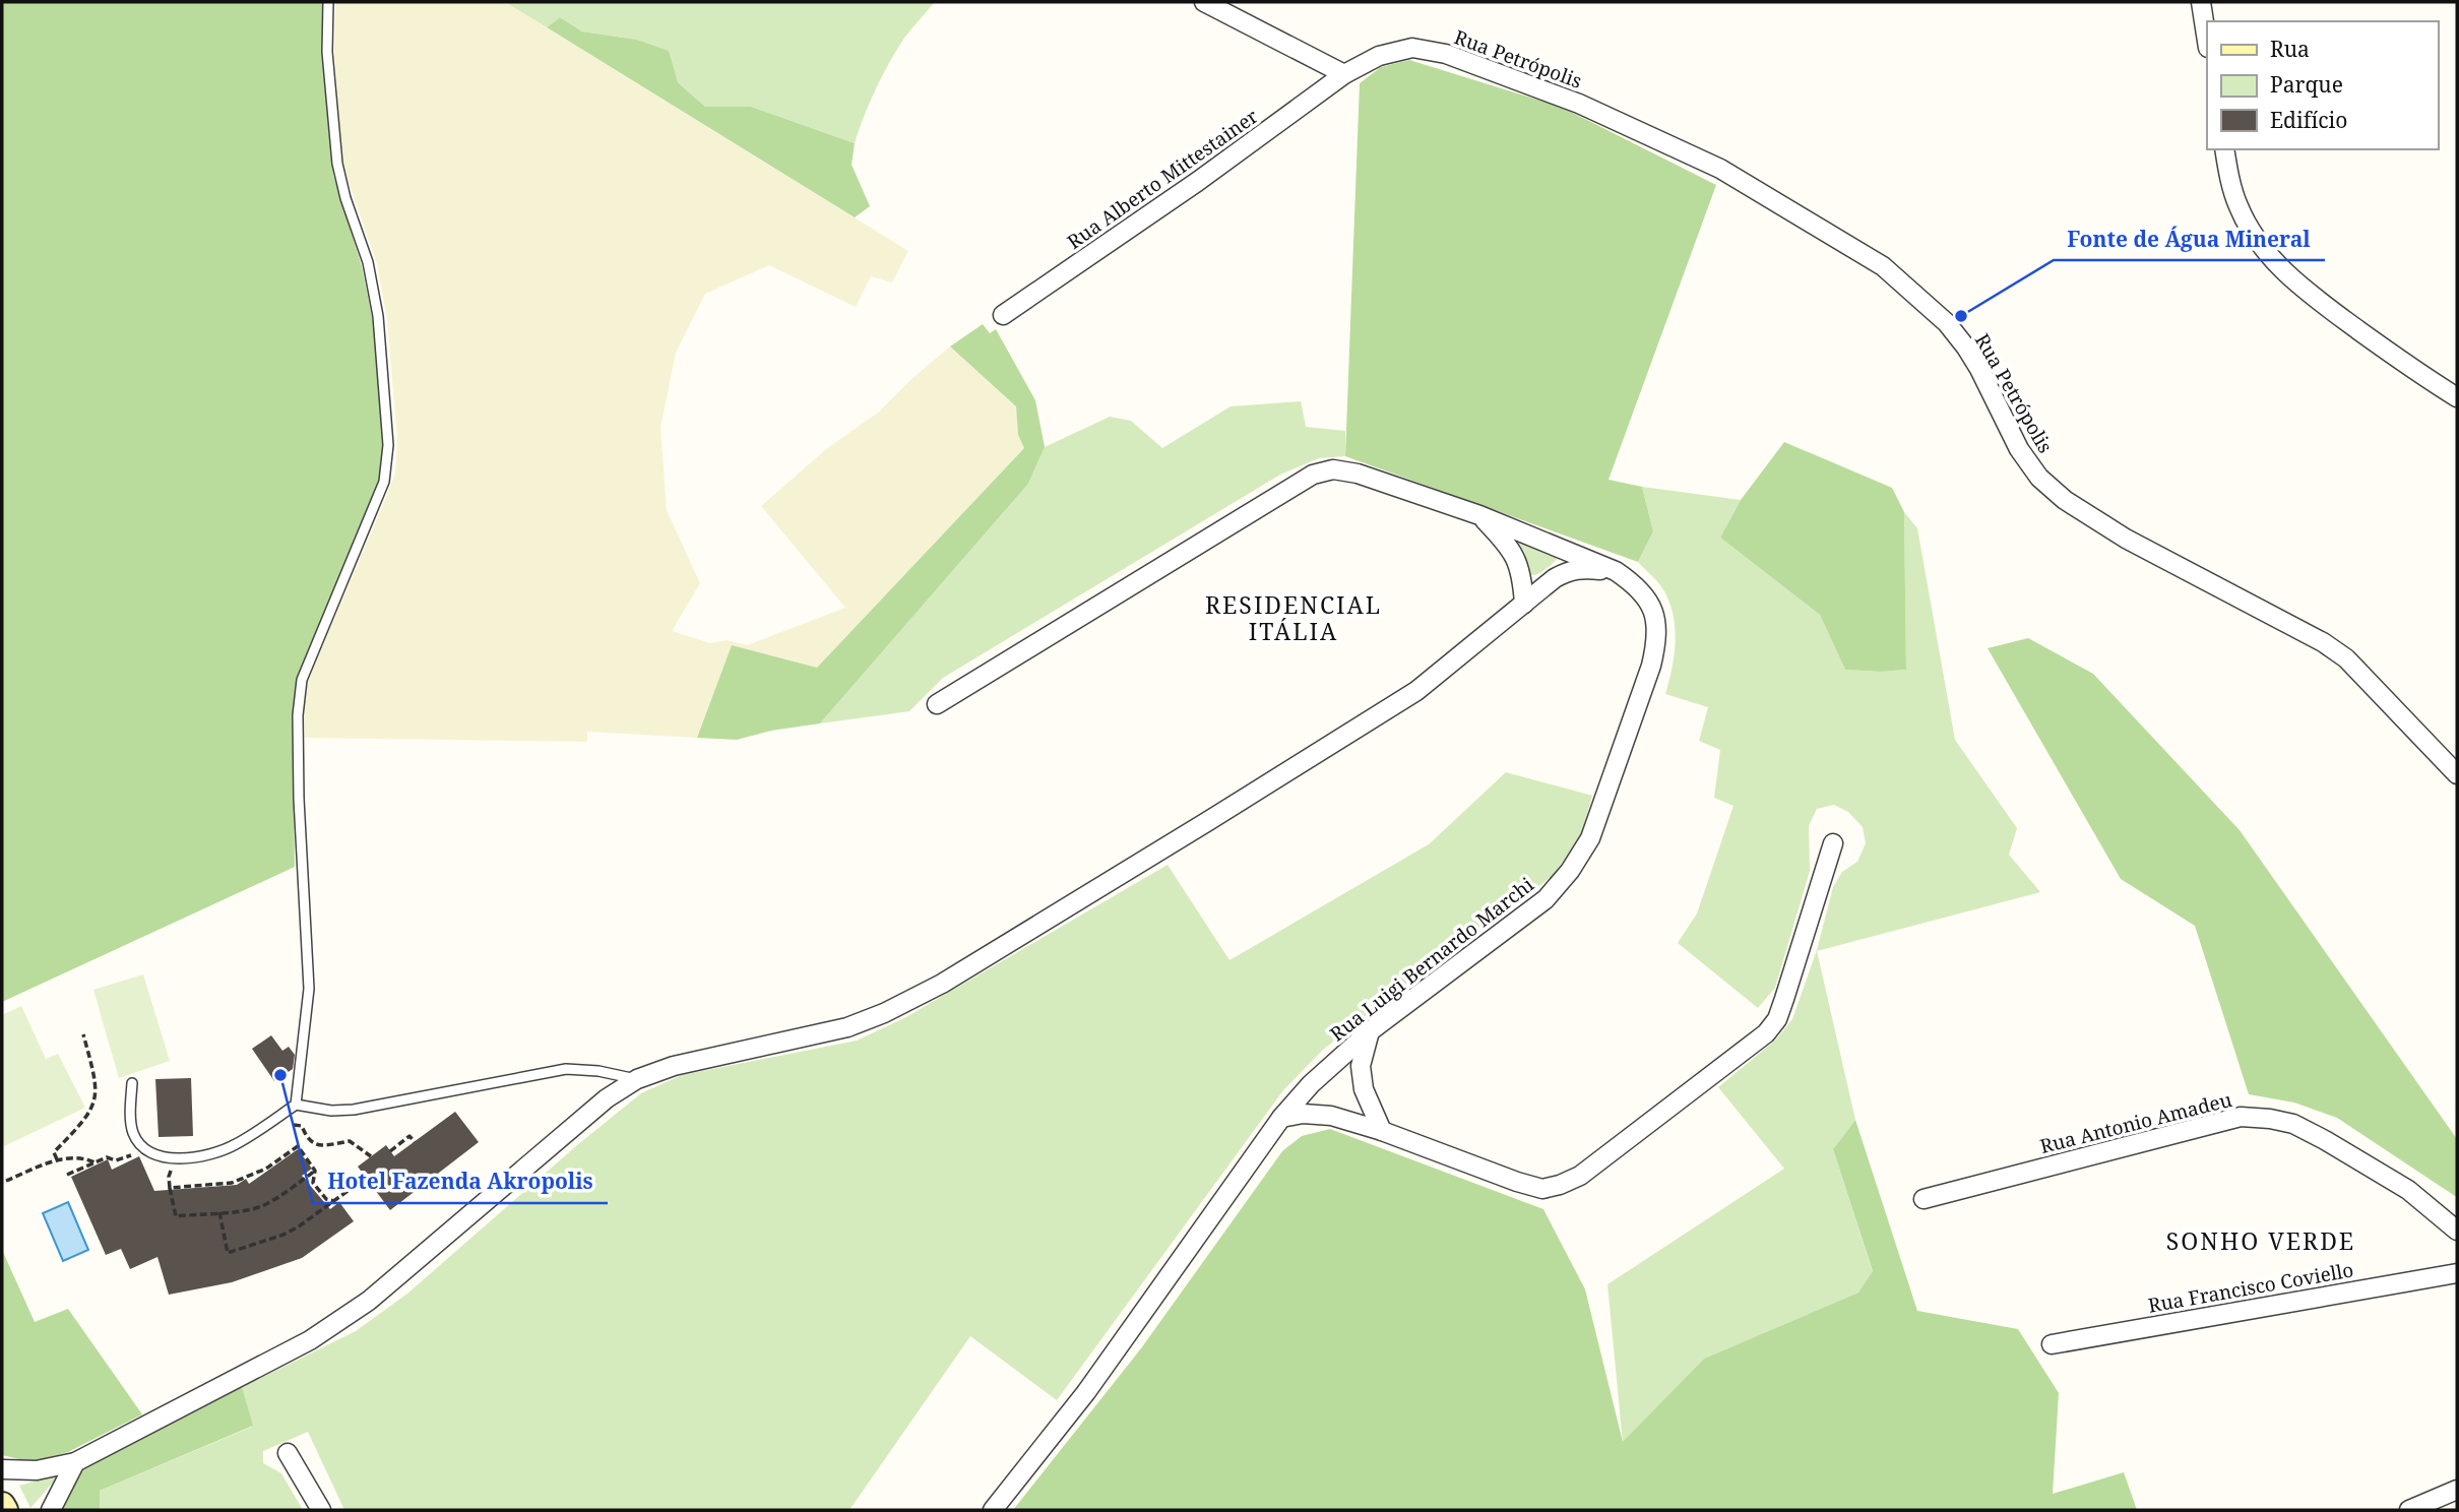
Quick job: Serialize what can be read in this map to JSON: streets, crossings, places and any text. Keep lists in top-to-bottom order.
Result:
{
  "streets": {
    "street": [
      "Rua Petrópolis",
      "Rua Alberto Mittestainer",
      "Rua Luigi Bernardo Marchi",
      "Rua Antonio Amadeu",
      "Rua Francisco Coviello"
    ]
  },
  "crossings": [
    ["Rua Petrópolis", "Rua Alberto Mittestainer"]
  ],
  "districts": ["RESIDENCIAL ITÁLIA", "SONHO VERDE"],
  "places": ["Fonte de Água Mineral", "Hotel Fazenda Akropolis"],
  "legend": ["Rua", "Parque", "Edifício"]
}
